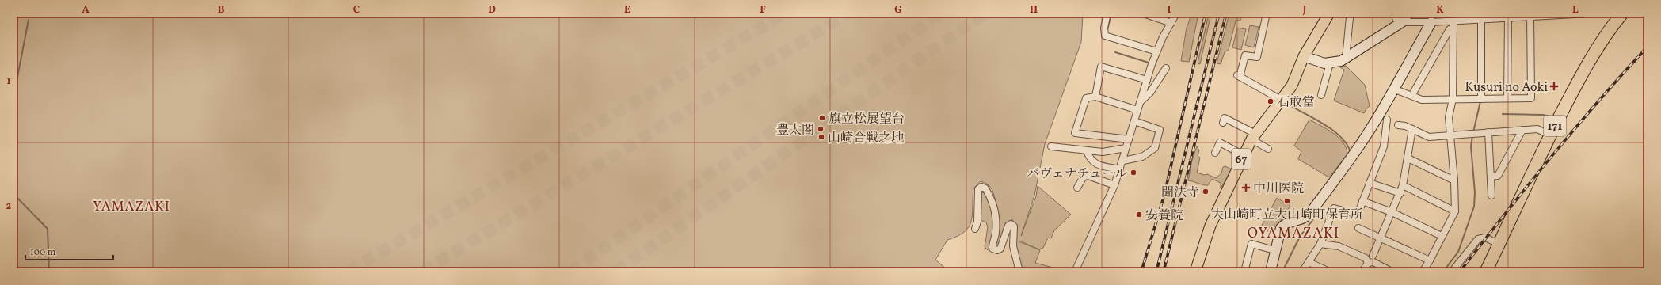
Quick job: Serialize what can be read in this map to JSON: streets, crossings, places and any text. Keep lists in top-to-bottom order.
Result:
{
  "streets": {
    "highway": ["171"],
    "main road": ["67"]
  },
  "districts": ["YAMAZAKI", "OYAMAZAKI"],
  "places": {
    "health": ["Kusuri no Aoki", "中川医院"],
    "other": [
      "石敢當",
      "旗立松展望台",
      "豊太閤",
      "山崎合戦之地",
      "パヴェナチュール",
      "聞法寺",
      "大山崎町立大山崎町保育所",
      "安養院"
    ]
  },
  "scale_bar": "100 m",
  "grid": {
    "columns": [
      "A",
      "B",
      "C",
      "D",
      "E",
      "F",
      "G",
      "H",
      "I",
      "J",
      "K",
      "L"
    ],
    "rows": ["1", "2"]
  }
}
